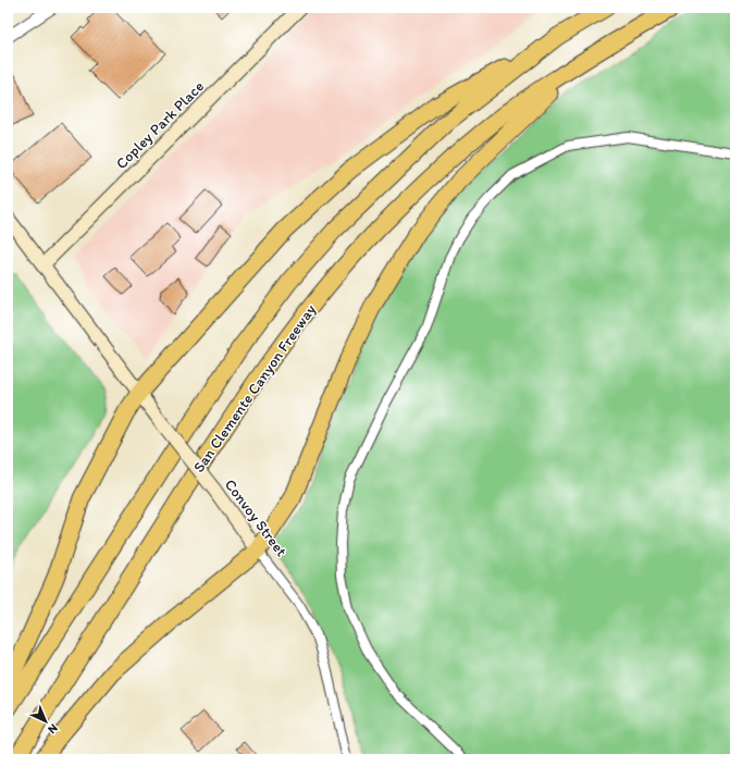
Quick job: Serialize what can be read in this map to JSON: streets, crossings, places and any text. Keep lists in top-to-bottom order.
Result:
{
  "streets": {
    "highway": ["San Clemente Canyon Freeway"],
    "main road": ["Copley Park Place", "Convoy Street"]
  },
  "crossings": [
    ["Copley Park Place", "Convoy Street"]
  ],
  "north": "bottom right"
}
